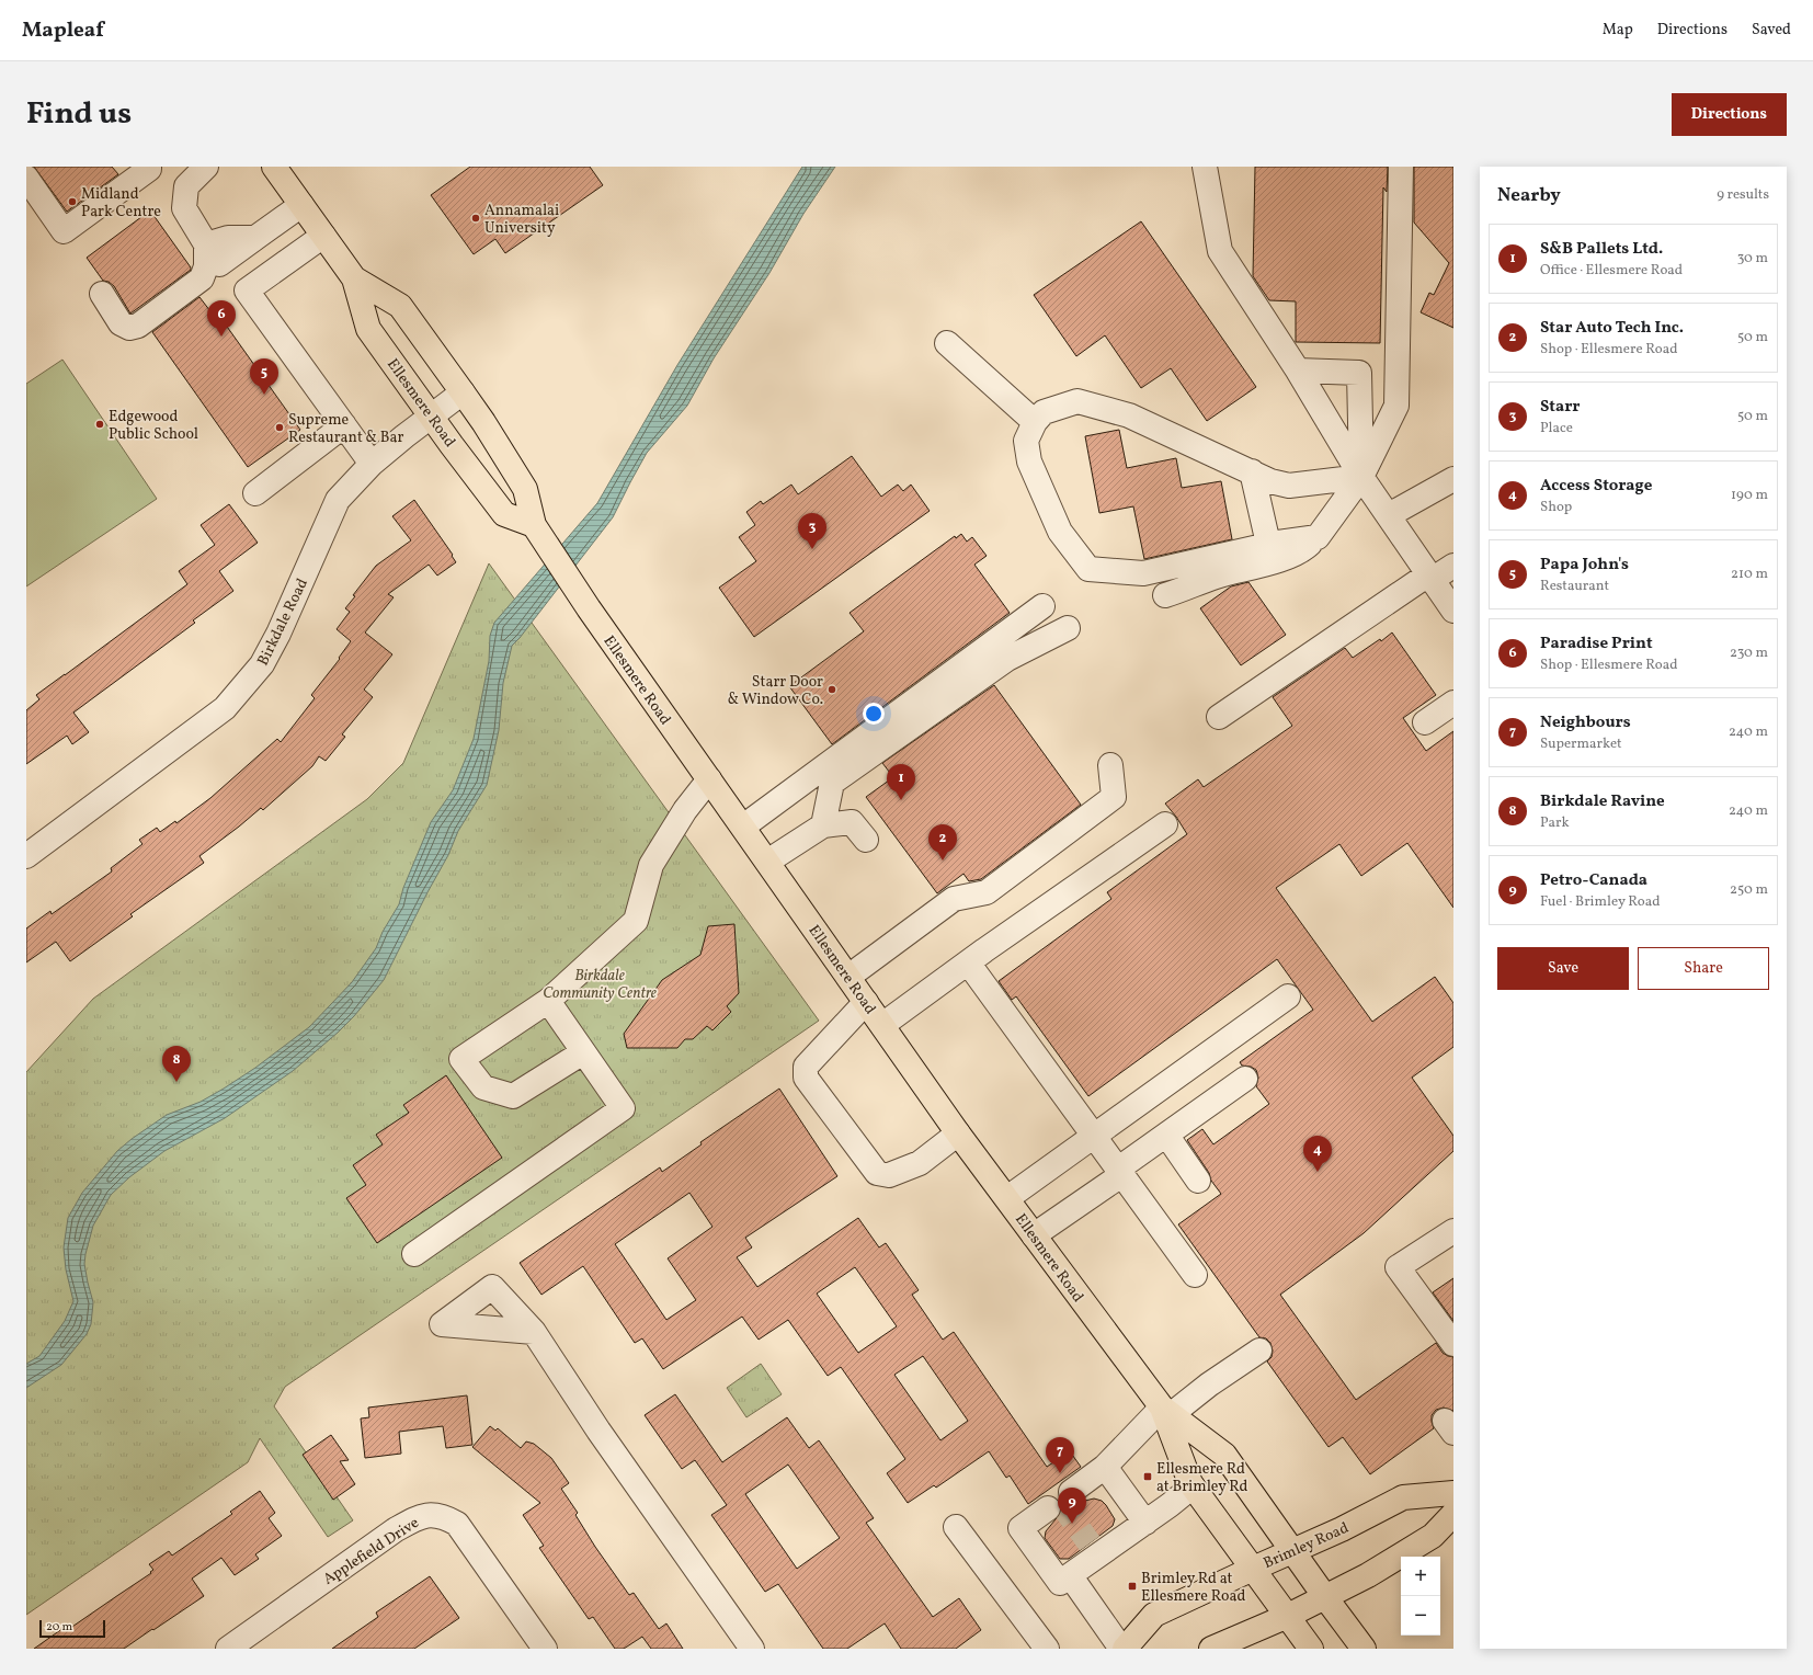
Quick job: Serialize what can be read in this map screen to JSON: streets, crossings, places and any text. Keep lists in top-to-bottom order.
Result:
{
  "streets": {
    "main road": ["Ellesmere Road", "Brimley Road"],
    "street": ["Birkdale Road", "Applefield Drive"]
  },
  "crossings": [
    ["Ellesmere Road", "Birkdale Road"],
    ["Ellesmere Road", "Brimley Road"]
  ],
  "parks": ["Birkdale Community Centre"],
  "places": {
    "other": [
      "Midland Park Centre",
      "Annamalai University",
      "Edgewood Public School",
      "Supreme Restaurant & Bar",
      "Starr Door & Window Co."
    ],
    "transit": ["Ellesmere Rd at Brimley Rd", "Brimley Rd at Ellesmere Road"]
  },
  "scale_bar": "20 m",
  "page": {
    "header": "Mapleaf",
    "nav": ["Map", "Directions", "Saved"],
    "title": "Find us",
    "buttons": [
      "Directions",
      ["Save", "Share"]
    ],
    "heading": ["Nearby", "9 results"],
    "list": [
      {
        "mark": "1",
        "name": "S&B Pallets Ltd.",
        "note": "Office · Ellesmere Road",
        "value": "30 m"
      },
      {
        "mark": "2",
        "name": "Star Auto Tech Inc.",
        "note": "Shop · Ellesmere Road",
        "value": "50 m"
      },
      {
        "mark": "3",
        "name": "Starr",
        "note": "Place",
        "value": "50 m"
      },
      {
        "mark": "4",
        "name": "Access Storage",
        "note": "Shop",
        "value": "190 m"
      },
      {
        "mark": "5",
        "name": "Papa John's",
        "note": "Restaurant",
        "value": "210 m"
      },
      {
        "mark": "6",
        "name": "Paradise Print",
        "note": "Shop · Ellesmere Road",
        "value": "230 m"
      },
      {
        "mark": "7",
        "name": "Neighbours",
        "note": "Supermarket",
        "value": "240 m"
      },
      {
        "mark": "8",
        "name": "Birkdale Ravine",
        "note": "Park",
        "value": "240 m"
      },
      {
        "mark": "9",
        "name": "Petro-Canada",
        "note": "Fuel · Brimley Road",
        "value": "250 m"
      }
    ],
    "pins": [
      "6",
      "5",
      "3",
      "1",
      "2",
      "8",
      "4",
      "7",
      "9"
    ],
    "map_buttons": ["+", "−"],
    "scale": "20 m"
  }
}
